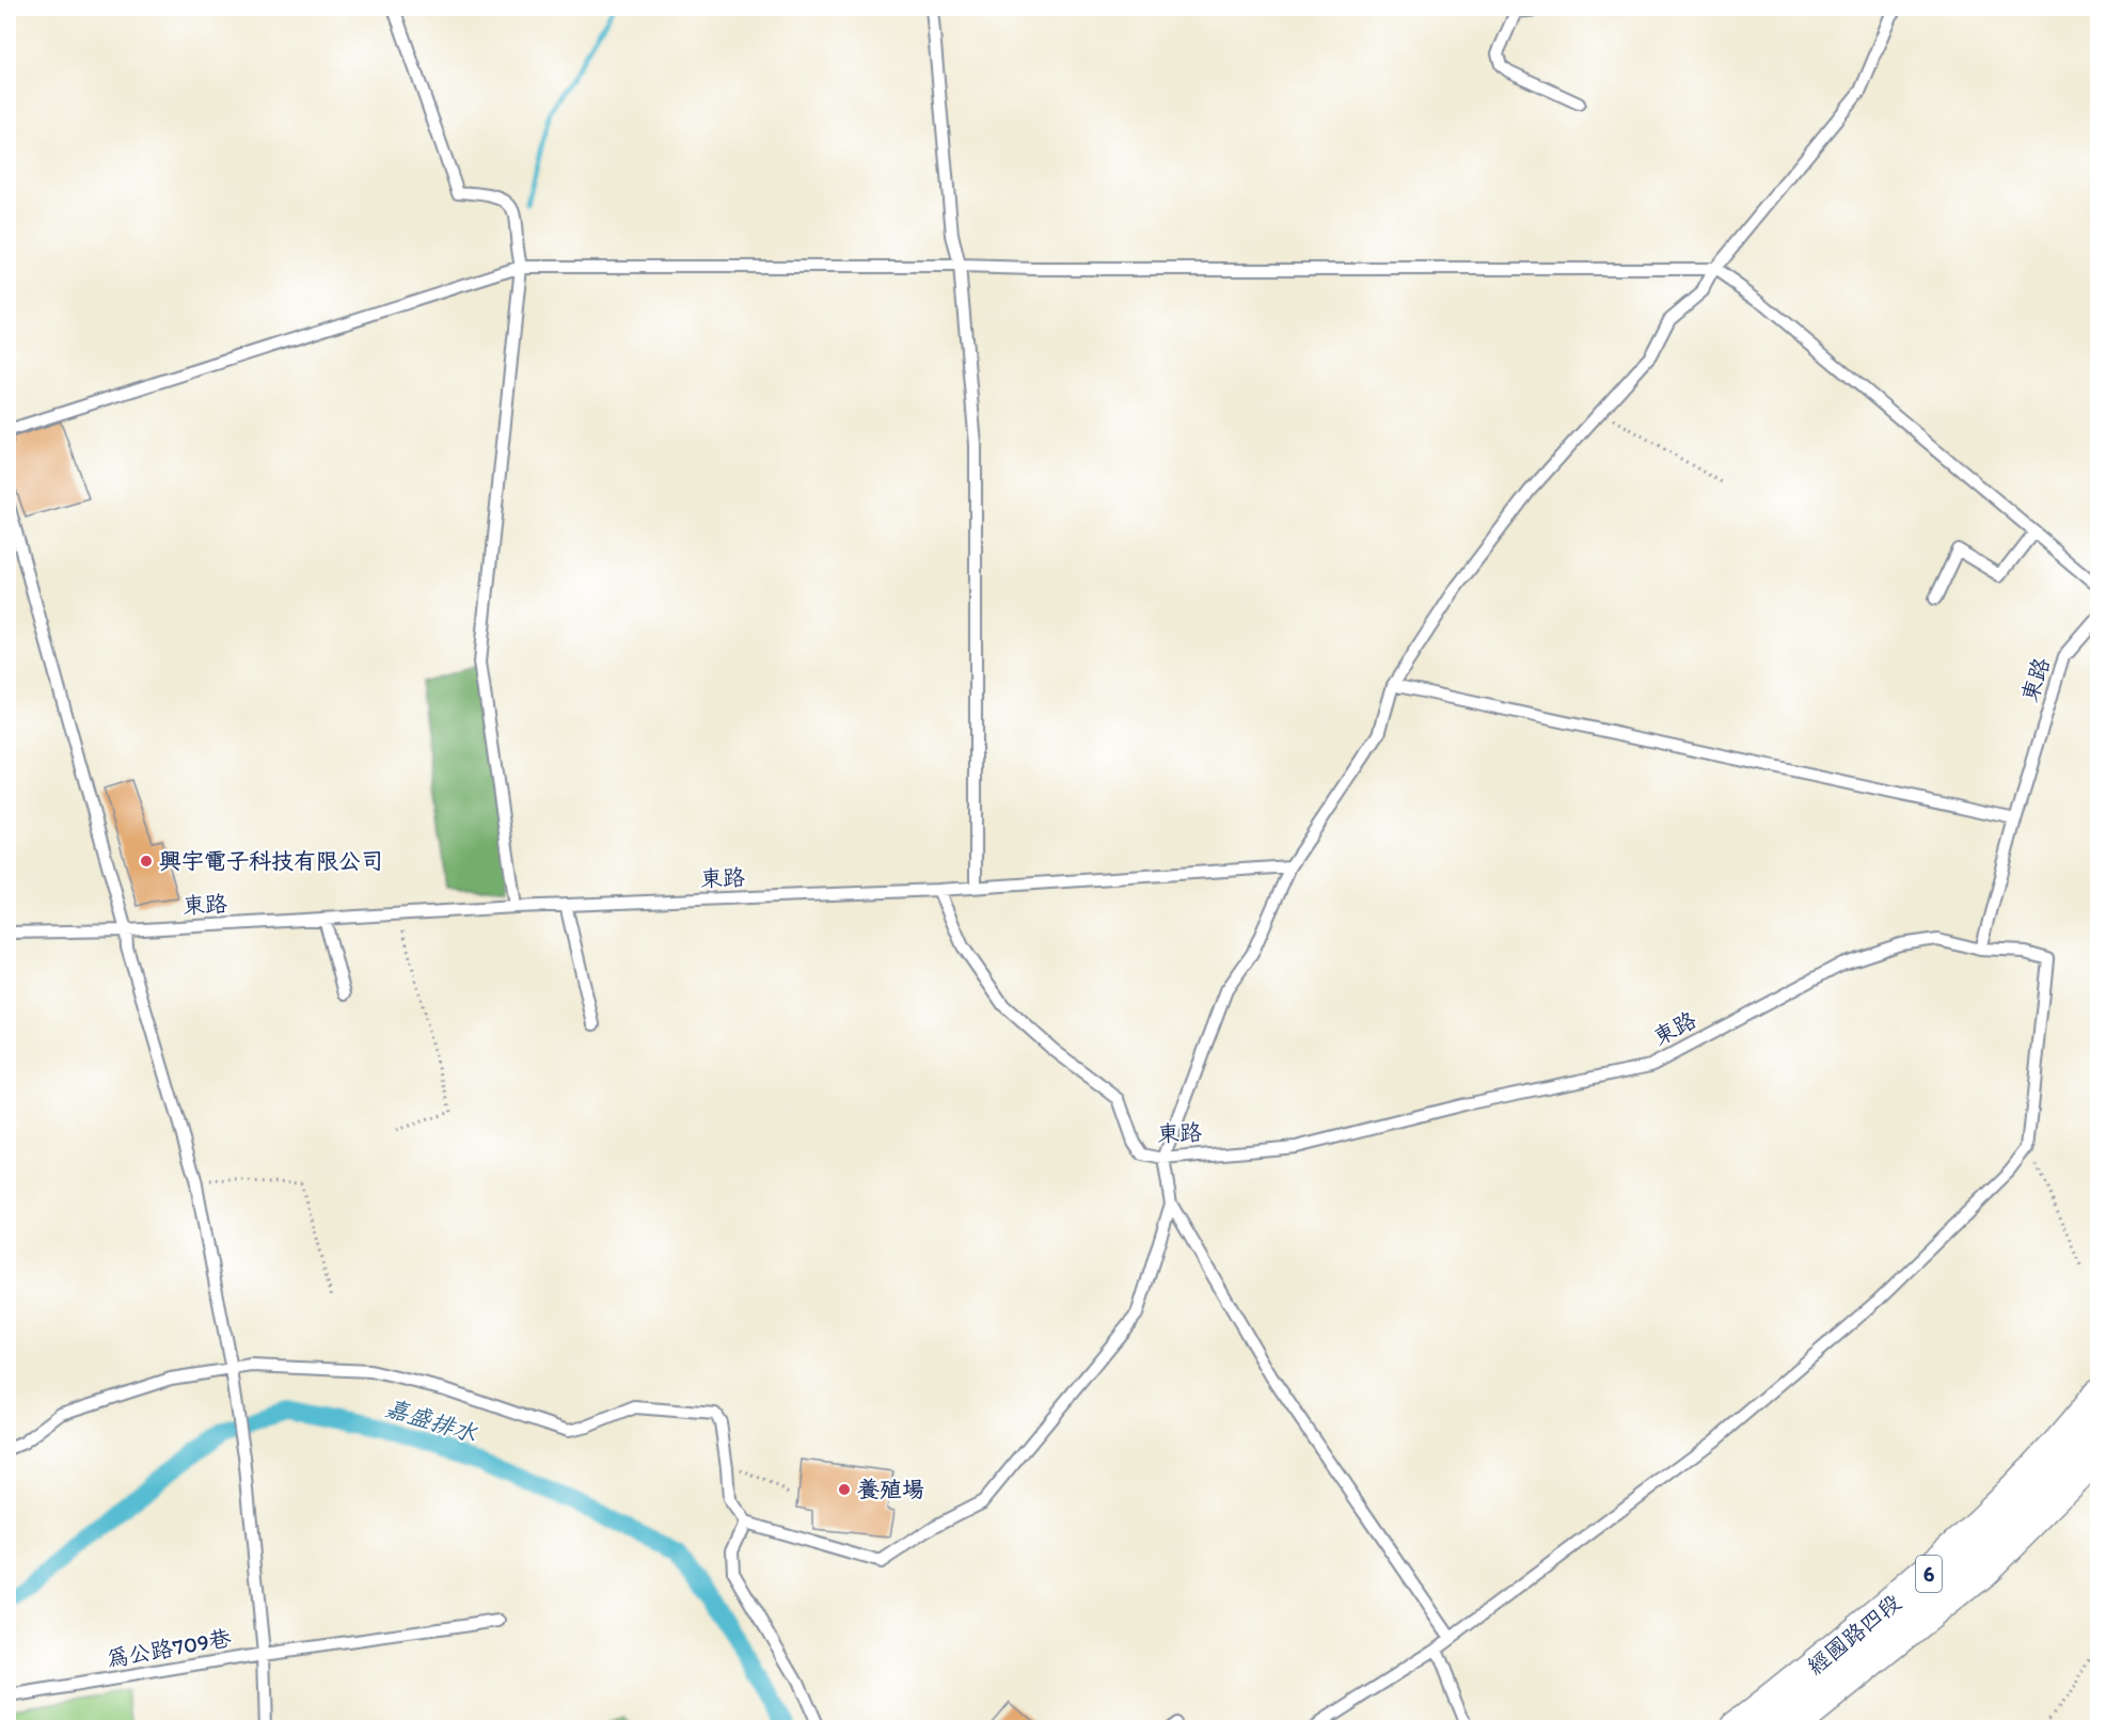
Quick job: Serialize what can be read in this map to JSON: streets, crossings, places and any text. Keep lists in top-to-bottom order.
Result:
{
  "streets": {
    "main road": ["6", "經國路四段"],
    "lane": ["東路", "為公路709巷"]
  },
  "water": ["嘉盛排水"],
  "places": ["興宇電子科技有限公司", "養殖場"]
}
